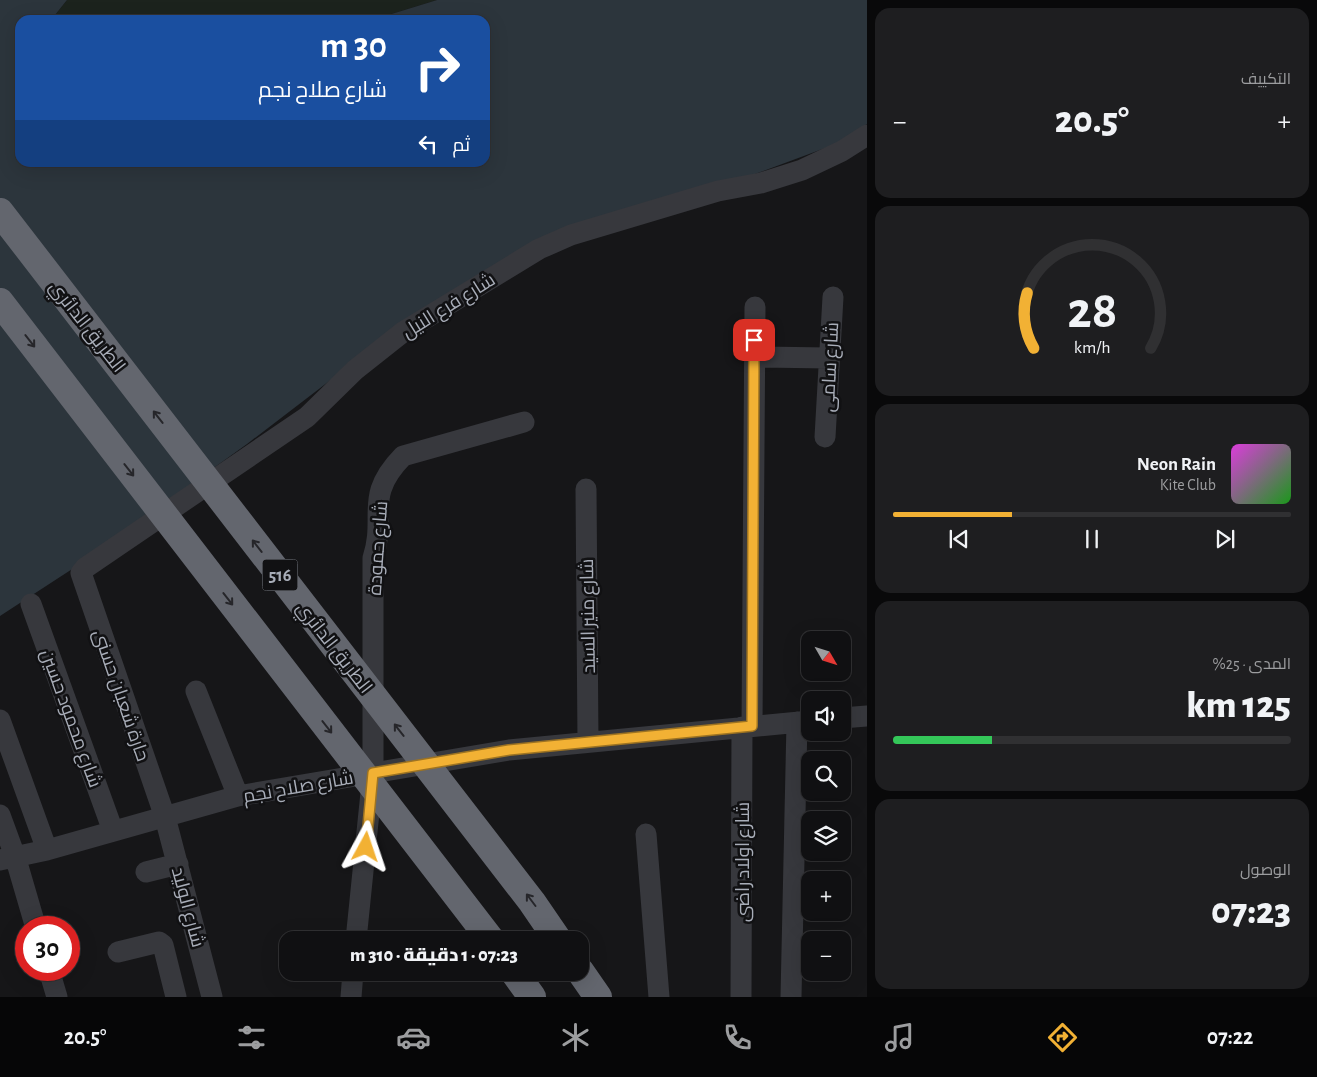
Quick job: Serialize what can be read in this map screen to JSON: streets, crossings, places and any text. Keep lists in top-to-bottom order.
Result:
{
  "streets": {
    "highway": ["الطريق الدائري", "516"],
    "street": [
      "شارع فرع النيل",
      "شارع سامى",
      "شارع حمودة",
      "شارع منير السيد",
      "حارة شعبان حسنى",
      "شارع محمود حسين",
      "شارع صلاح نجم",
      "شارع اولاد راضى",
      "شارع الوليد"
    ]
  },
  "crossings": [
    ["شارع فرع النيل", "حارة شعبان حسنى"],
    ["شارع حمودة", "شارع صلاح نجم"],
    ["شارع منير السيد", "شارع صلاح نجم"],
    ["حارة شعبان حسنى", "شارع صلاح نجم"],
    ["حارة شعبان حسنى", "شارع الوليد"],
    ["شارع محمود حسين", "شارع صلاح نجم"],
    ["شارع صلاح نجم", "شارع اولاد راضى"],
    ["شارع صلاح نجم", "شارع الوليد"]
  ],
  "north": "bottom right",
  "page": {
    "tile": [
      "التكييف",
      ["المدى · 25%", "125 km"],
      ["الوصول", "07:23"]
    ],
    "turn": ["30 m", "شارع صلاح نجم"],
    "heat": ["−", "20.5°", "+"],
    "then": "ثم",
    "song": ["Neon Rain", "Kite Club"],
    "map_buttons": ["+", "−"],
    "limit": "30",
    "trip": "07:23 · 1 دقيقة · 310 m",
    "tabs": ["07:22", "20.5°"],
    "gauge": ["28", "km/h"]
  }
}
